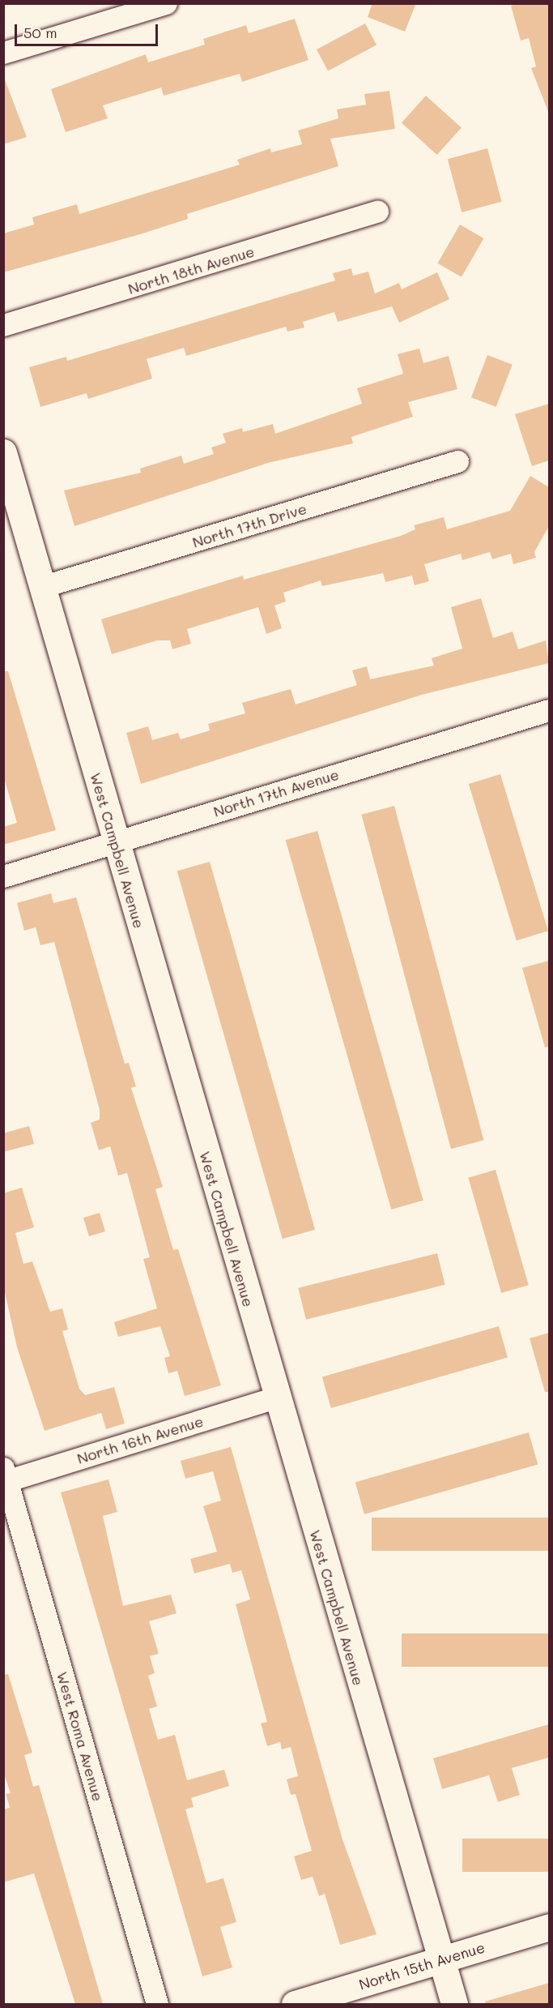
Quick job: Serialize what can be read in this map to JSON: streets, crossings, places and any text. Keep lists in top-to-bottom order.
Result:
{
  "streets": {
    "street": [
      "North 18th Avenue",
      "North 17th Drive",
      "North 17th Avenue",
      "West Campbell Avenue",
      "North 16th Avenue",
      "West Roma Avenue",
      "North 15th Avenue"
    ]
  },
  "crossings": [
    ["North 17th Drive", "West Campbell Avenue"],
    ["North 17th Avenue", "West Campbell Avenue"],
    ["West Campbell Avenue", "North 16th Avenue"],
    ["West Campbell Avenue", "North 15th Avenue"],
    ["North 16th Avenue", "West Roma Avenue"]
  ],
  "scale_bar": "50 m"
}
